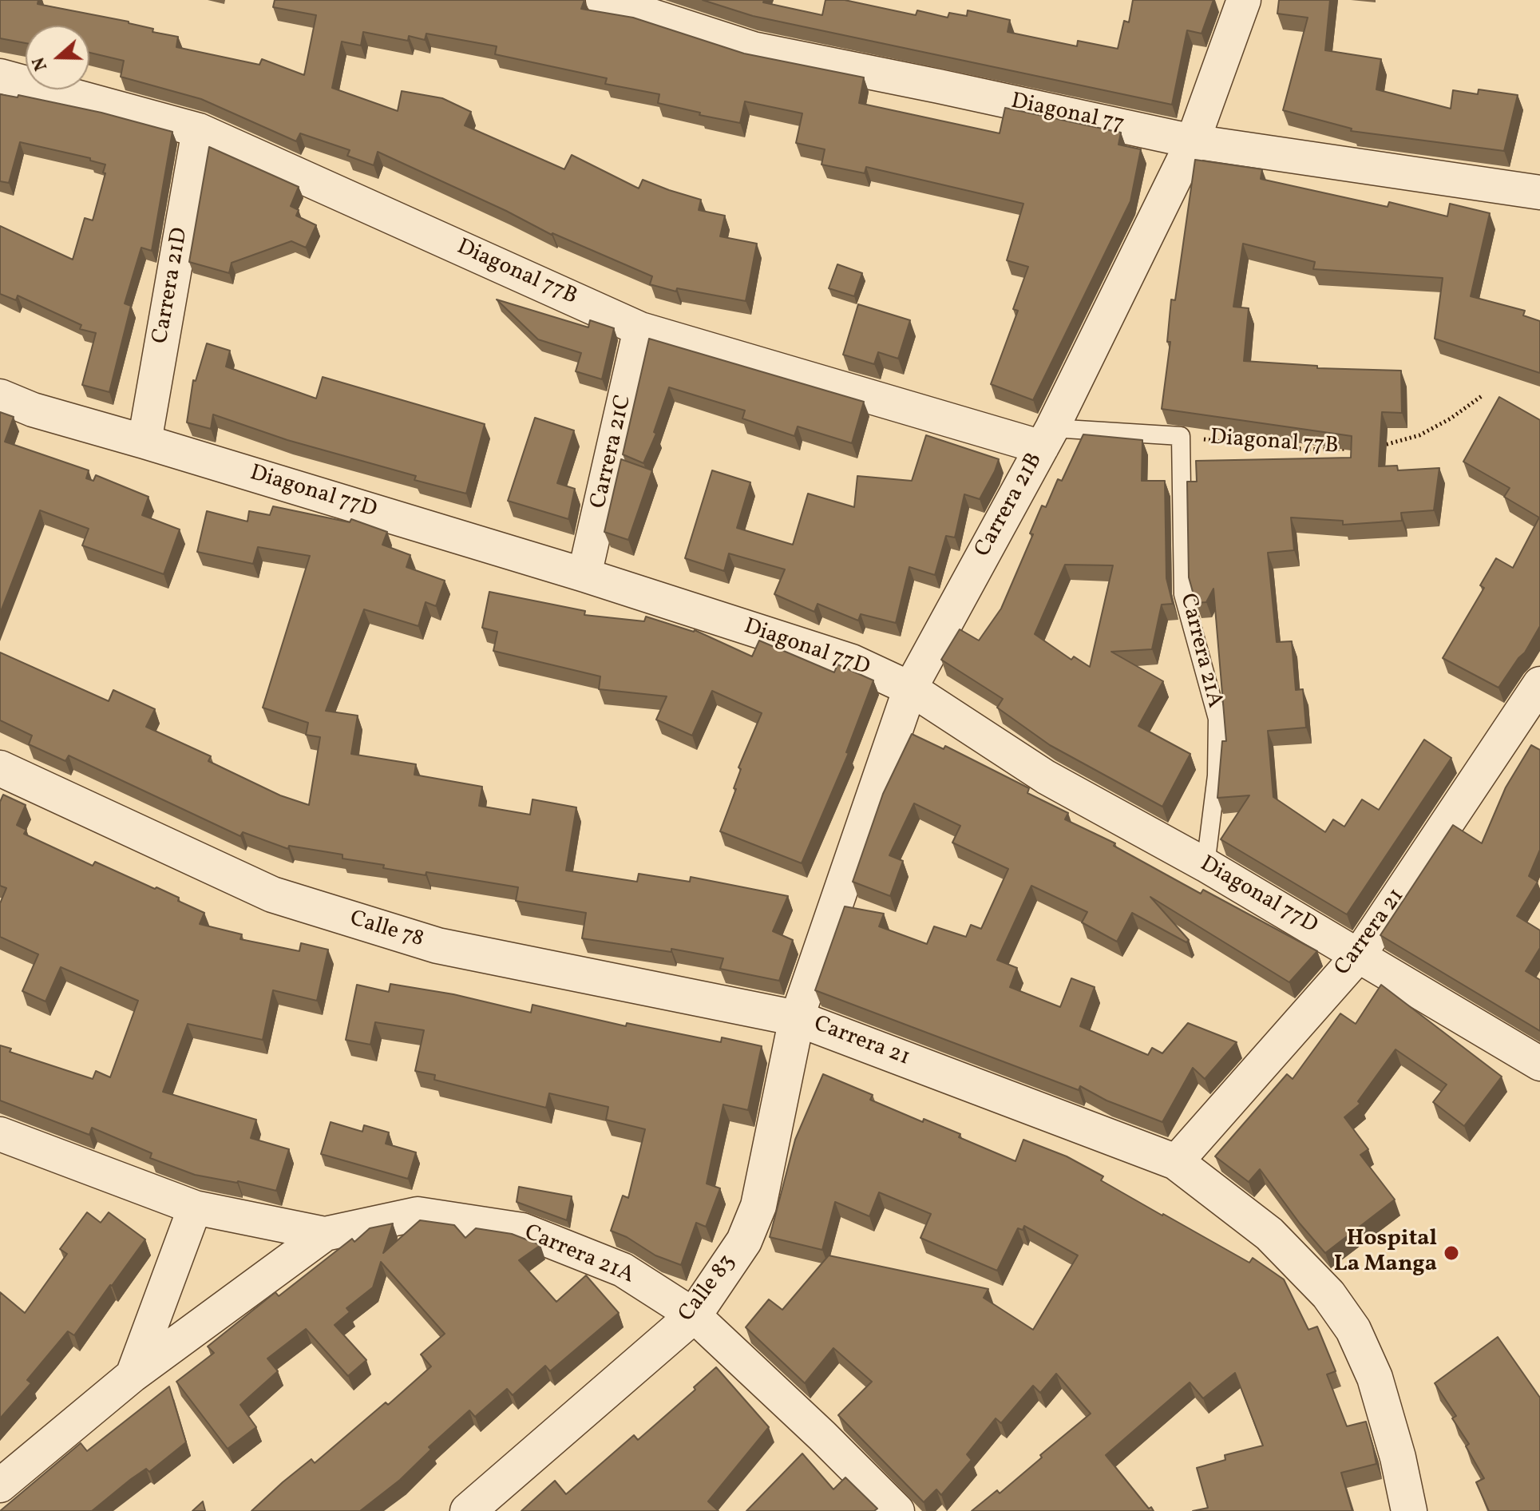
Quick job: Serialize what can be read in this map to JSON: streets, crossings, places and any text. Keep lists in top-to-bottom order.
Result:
{
  "streets": {
    "street": [
      "Diagonal 77",
      "Diagonal 77B",
      "Carrera 21D",
      "Carrera 21C",
      "Diagonal 77D",
      "Carrera 21B",
      "Carrera 21A",
      "Calle 78",
      "Carrera 21",
      "Calle 83"
    ]
  },
  "crossings": [
    ["Diagonal 77", "Carrera 21B"],
    ["Diagonal 77B", "Carrera 21D"],
    ["Diagonal 77B", "Carrera 21C"],
    ["Diagonal 77B", "Carrera 21B"],
    ["Diagonal 77B", "Carrera 21A"],
    ["Carrera 21D", "Diagonal 77D"],
    ["Carrera 21C", "Diagonal 77D"],
    ["Diagonal 77D", "Carrera 21B"],
    ["Diagonal 77D", "Carrera 21A"],
    ["Diagonal 77D", "Carrera 21"],
    ["Carrera 21B", "Calle 78"],
    ["Carrera 21B", "Carrera 21"],
    ["Carrera 21B", "Calle 83"],
    ["Carrera 21A", "Calle 83"],
    ["Calle 78", "Carrera 21"],
    ["Calle 78", "Calle 83"],
    ["Carrera 21", "Calle 83"]
  ],
  "places": ["Hospital La Manga"],
  "north": "left"
}
